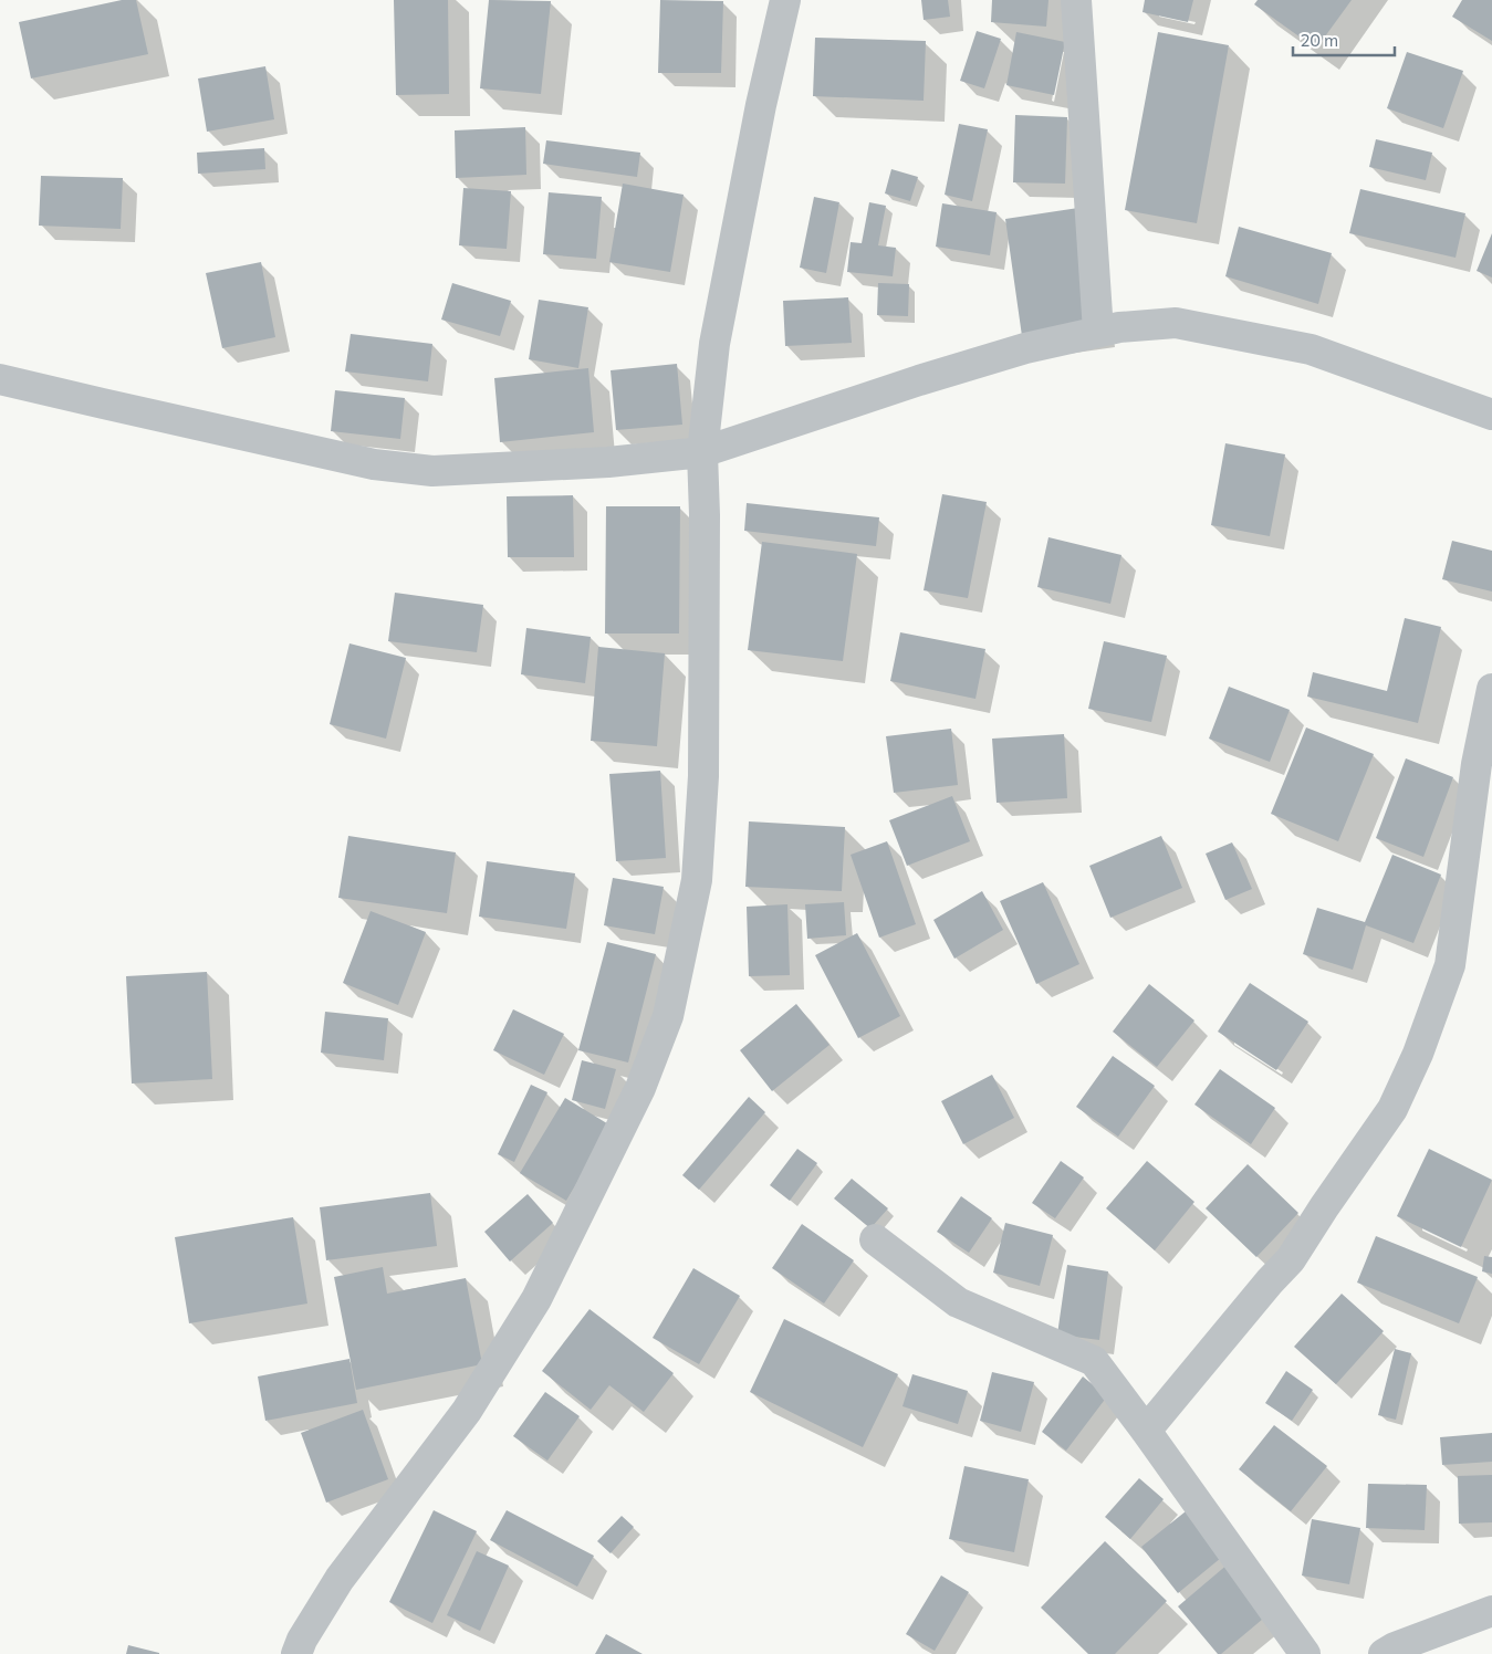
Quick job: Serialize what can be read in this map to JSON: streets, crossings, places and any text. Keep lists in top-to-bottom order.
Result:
{
  "scale_bar": "20 m"
}
